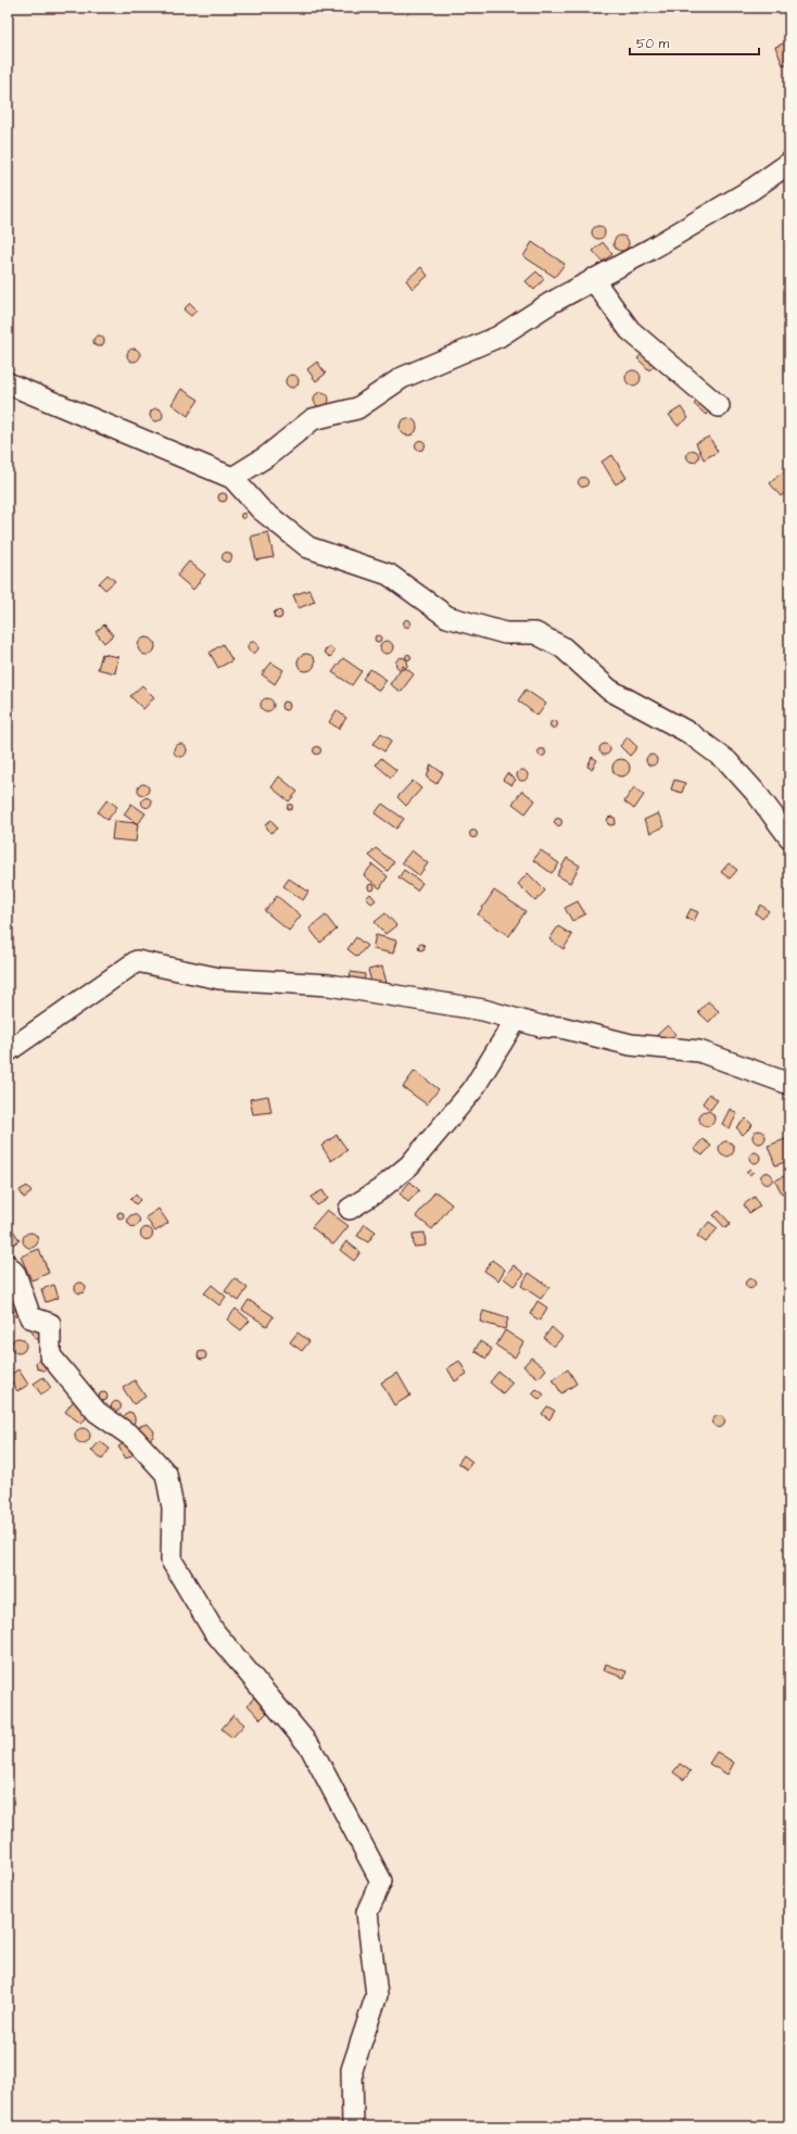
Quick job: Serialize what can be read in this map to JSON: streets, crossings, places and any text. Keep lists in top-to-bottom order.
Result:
{
  "scale_bar": "50 m"
}
